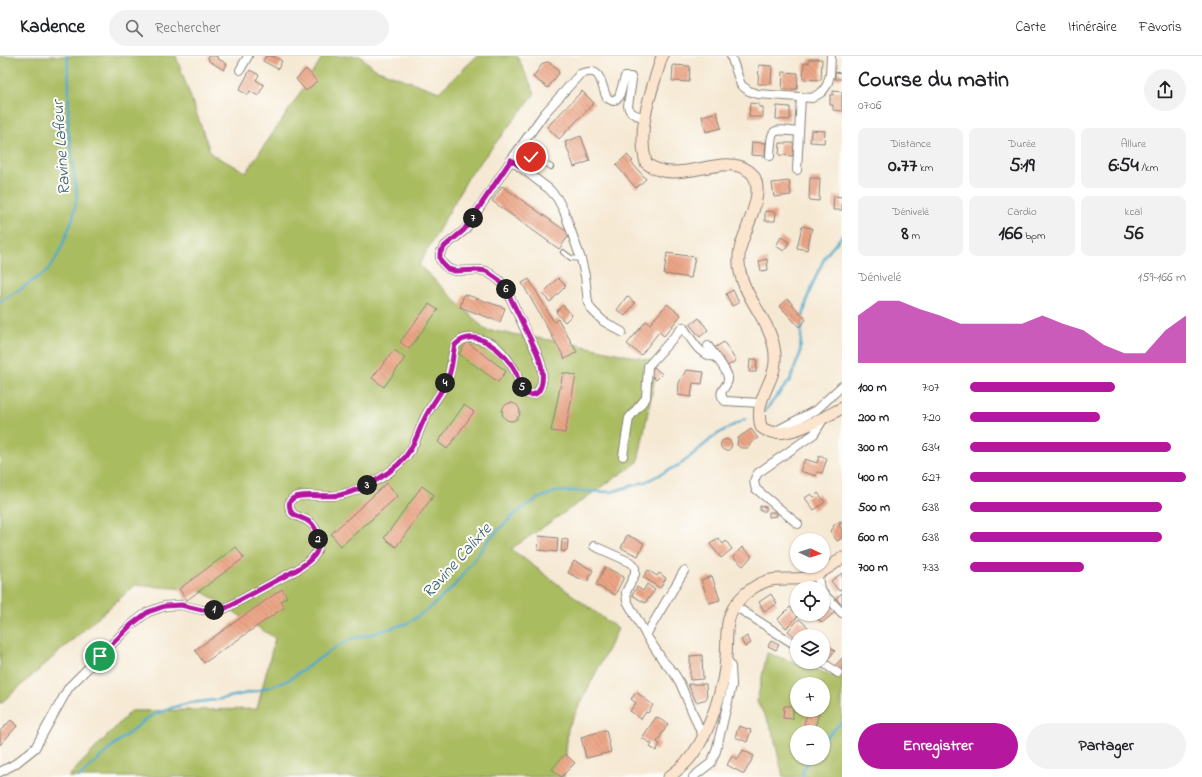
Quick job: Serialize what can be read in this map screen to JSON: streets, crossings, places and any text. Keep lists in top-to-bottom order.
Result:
{
  "water": ["Ravine Lafleur", "Ravine Calixte"],
  "north": "right",
  "page": {
    "header": "Kadence",
    "search": "Rechercher",
    "nav": ["Carte", "Itinéraire", "Favoris"],
    "heading": ["Course du matin", "07:06"],
    "stats": [
      ["Distance", "0.77 km"],
      ["Durée", "5:19"],
      ["Allure", "6:54 /km"],
      ["Dénivelé", "8 m"],
      ["Cardio", "166 bpm"],
      ["kcal", "56"]
    ],
    "pins": [
      "7",
      "6",
      "4",
      "5",
      "3",
      "2",
      "1"
    ],
    "chart": ["Dénivelé", "159–166 m"],
    "list": [
      {
        "name": "100 m",
        "note": "7:07"
      },
      {
        "name": "200 m",
        "note": "7:20"
      },
      {
        "name": "300 m",
        "note": "6:34"
      },
      {
        "name": "400 m",
        "note": "6:27"
      },
      {
        "name": "500 m",
        "note": "6:38"
      },
      {
        "name": "600 m",
        "note": "6:38"
      },
      {
        "name": "700 m",
        "note": "7:33"
      }
    ],
    "map_buttons": ["+", "−"],
    "buttons": ["Enregistrer", "Partager"]
  }
}
